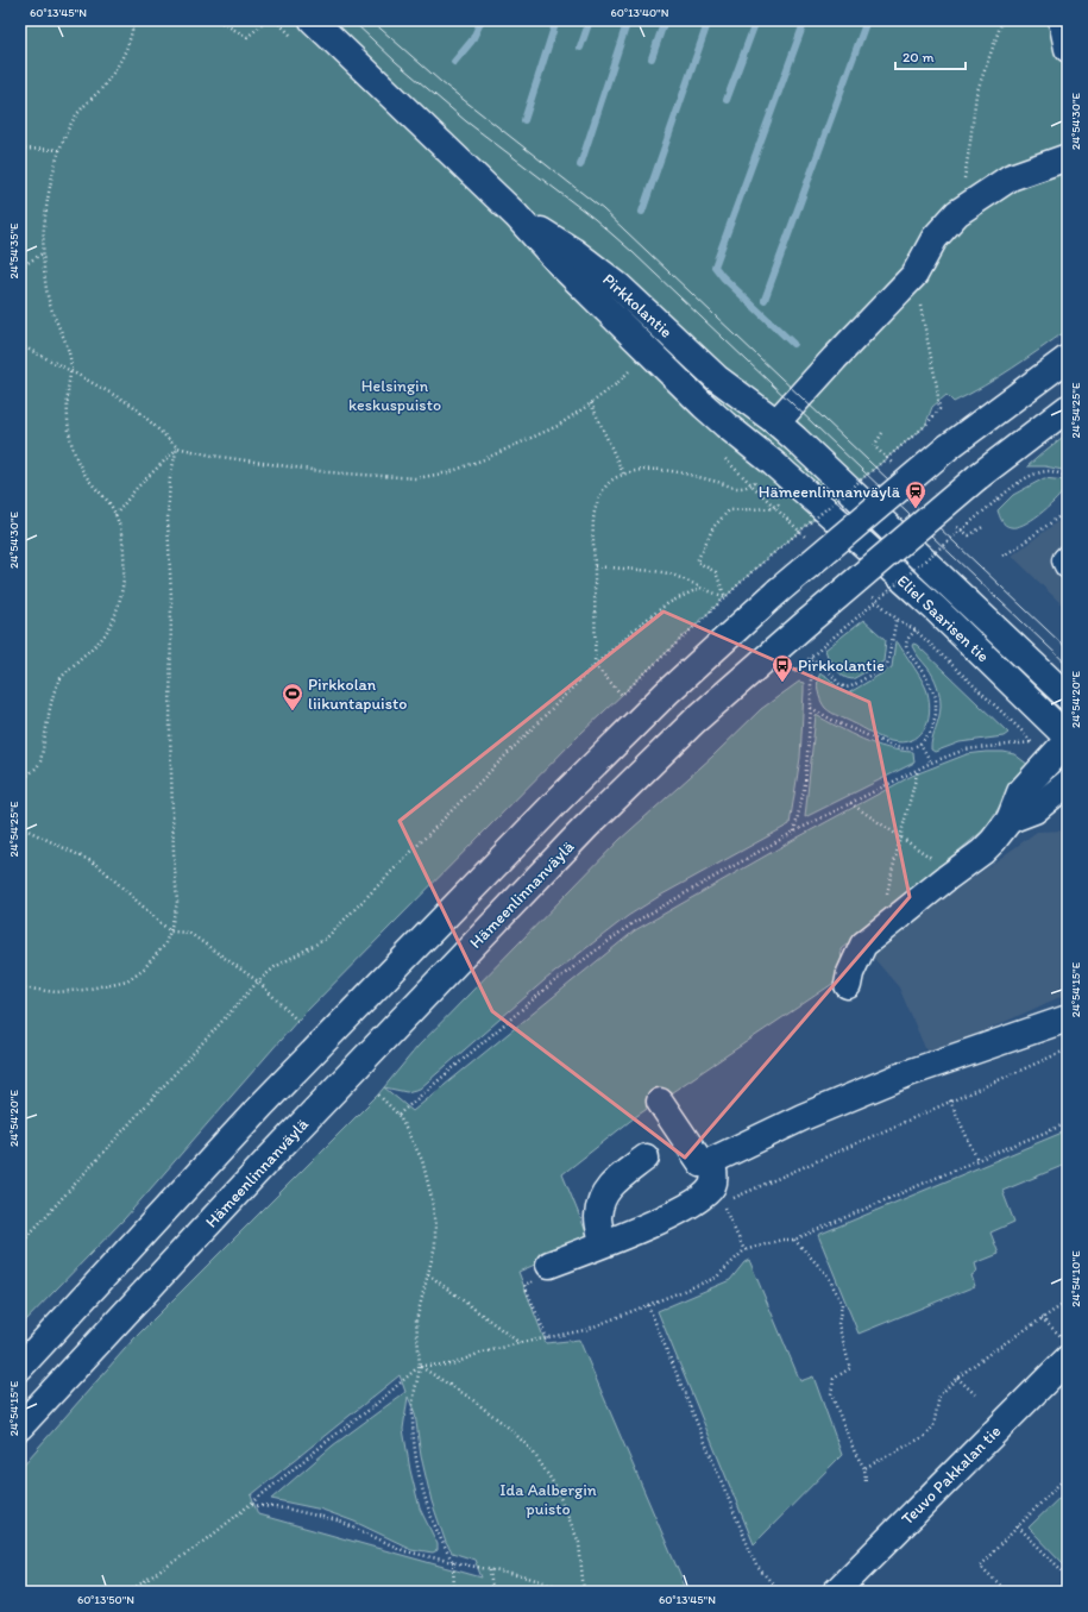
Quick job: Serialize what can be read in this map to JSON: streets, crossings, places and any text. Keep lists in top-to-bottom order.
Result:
{
  "streets": {
    "main road": [
      "Pirkkolantie",
      "Eliel Saarisen tie",
      "Hämeenlinnanväylä",
      "Teuvo Pakkalan tie"
    ]
  },
  "crossings": [
    ["Pirkkolantie", "Eliel Saarisen tie"]
  ],
  "parks": ["Helsingin keskuspuisto", "Ida Aalbergin puisto"],
  "places": {
    "station": ["Hämeenlinnanväylä"],
    "bus stop": ["Pirkkolantie"],
    "sports": ["Pirkkolan liikuntapuisto"]
  },
  "scale_bar": "20 m",
  "coordinates": [
    "60°13'45\"N",
    "60°13'40\"N",
    "24°54'30\"E",
    "24°54'35\"E",
    "24°54'25\"E",
    "24°54'20\"E",
    "24°54'15\"E",
    "24°54'10\"E",
    "60°13'50\"N"
  ]
}
